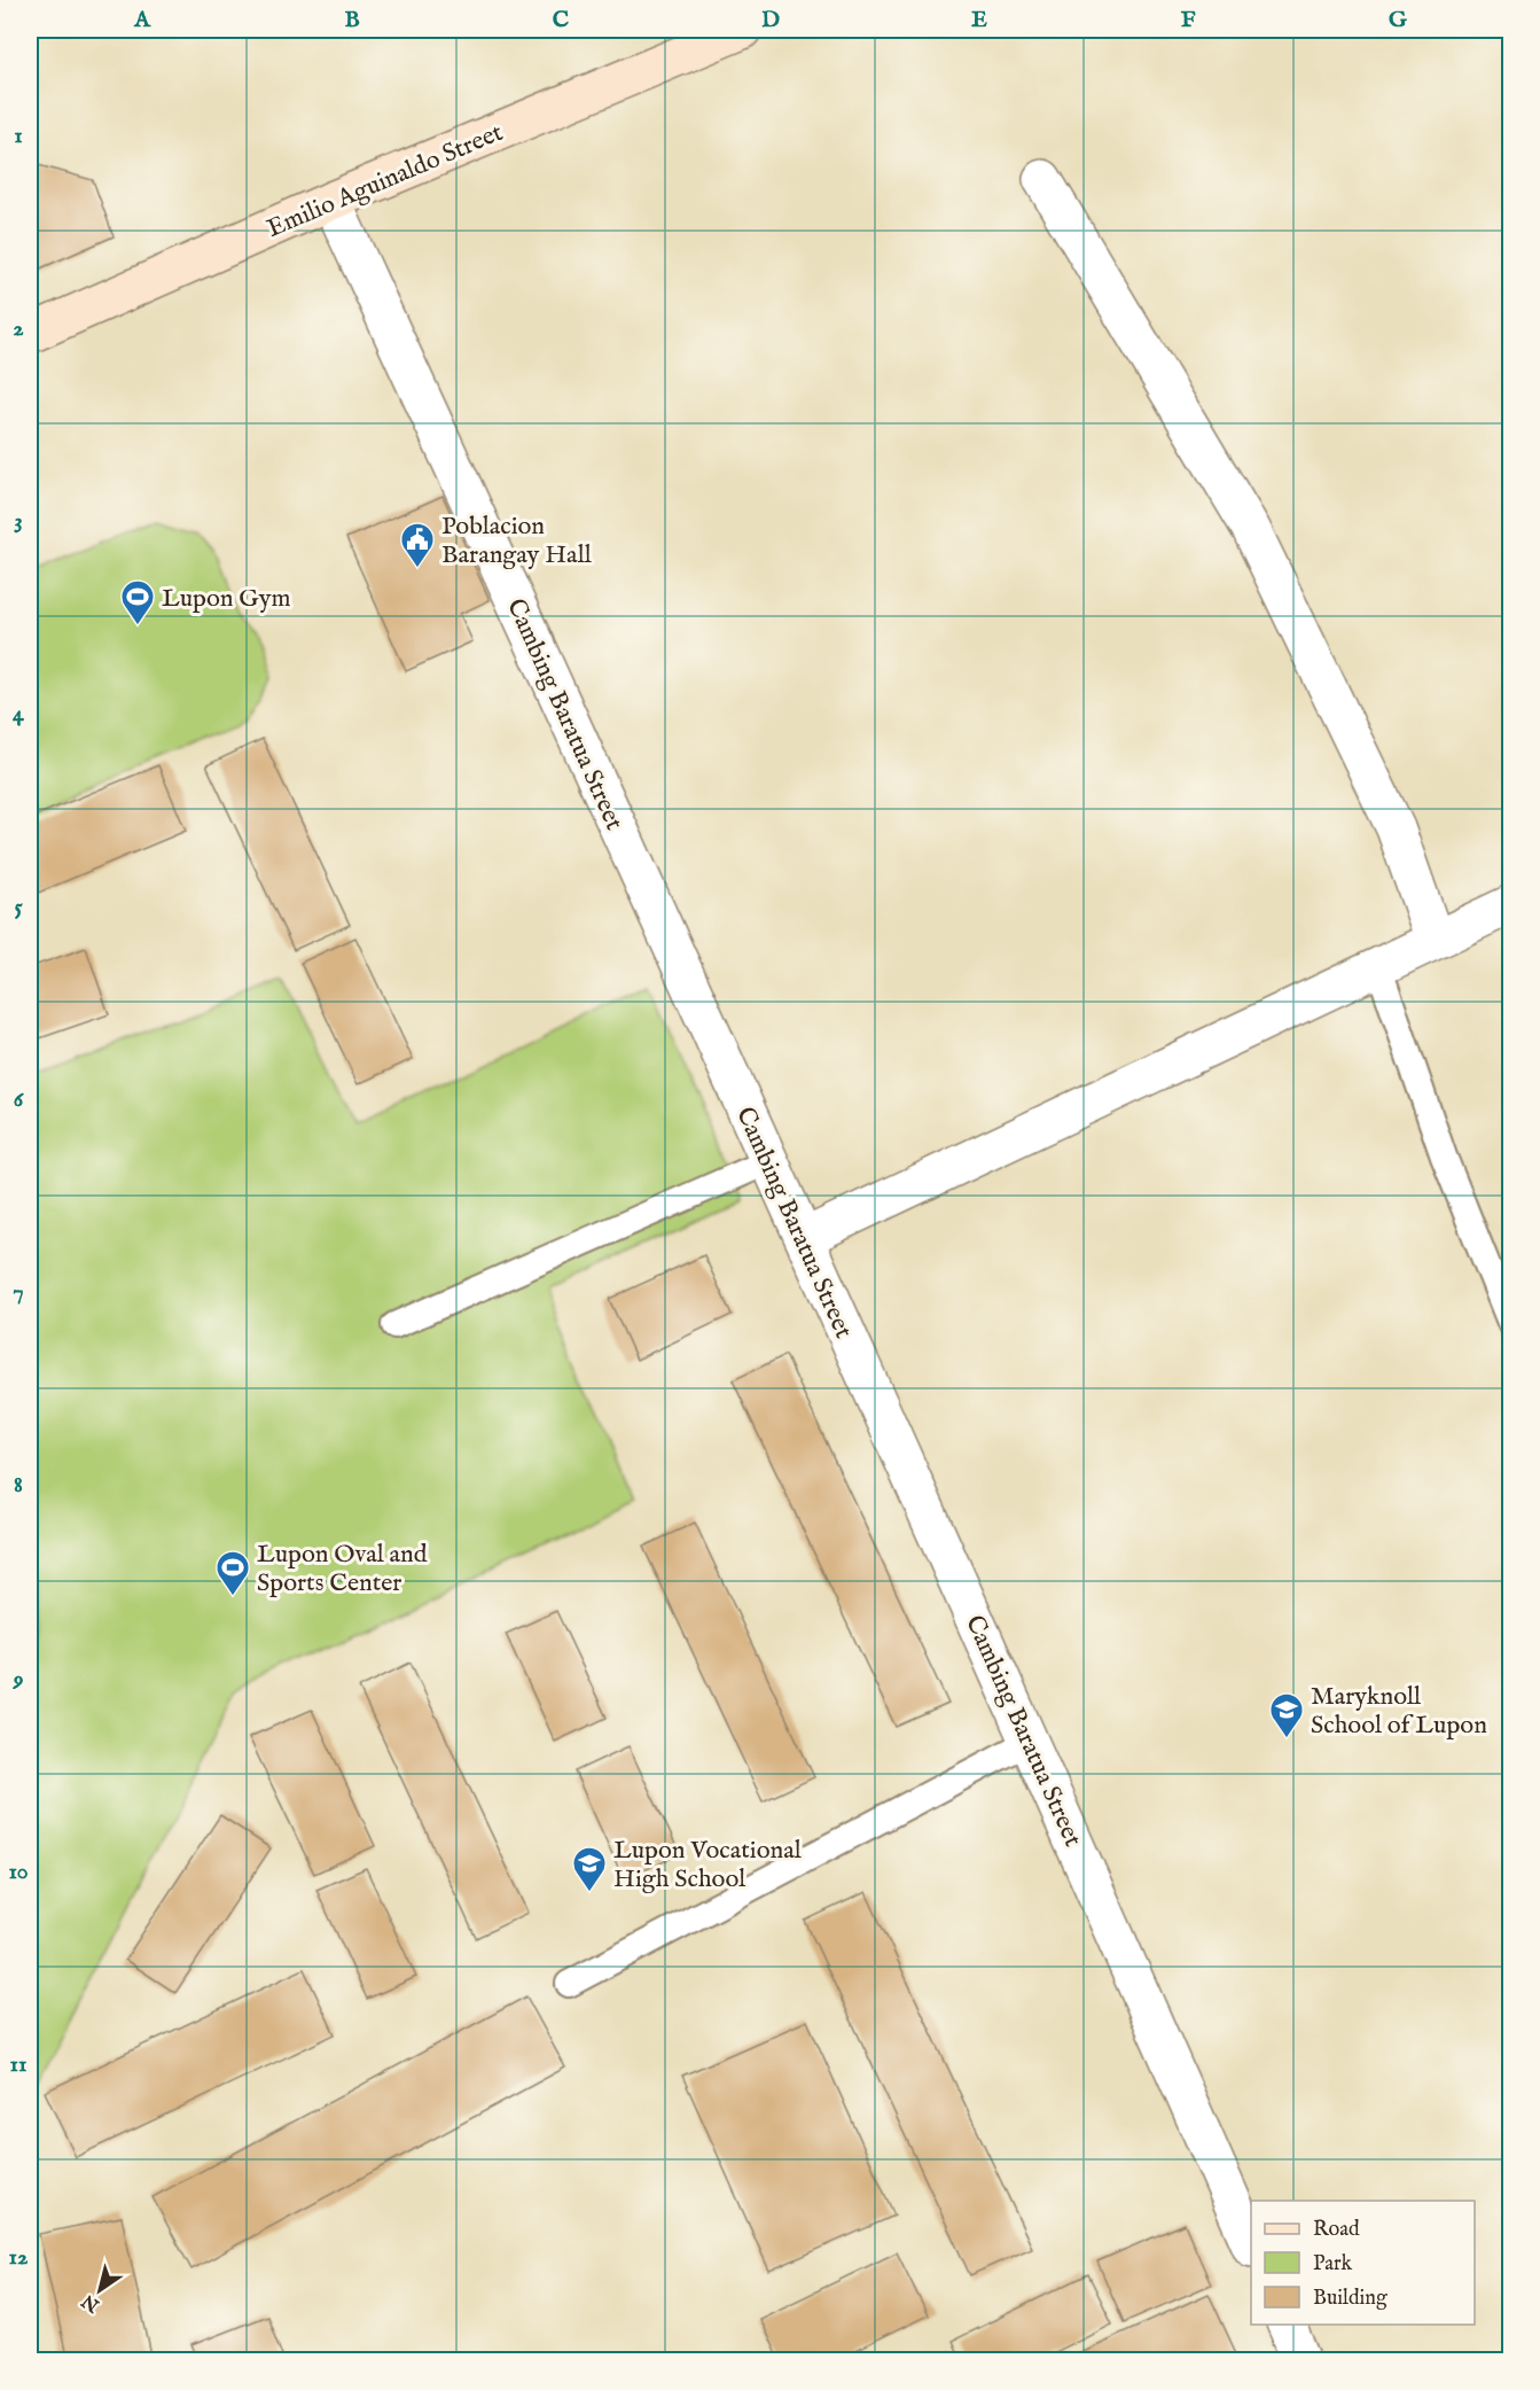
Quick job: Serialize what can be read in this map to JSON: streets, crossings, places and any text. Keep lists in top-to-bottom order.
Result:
{
  "streets": {
    "street": ["Emilio Aguinaldo Street", "Cambing Baratua Street"]
  },
  "crossings": [
    ["Emilio Aguinaldo Street", "Cambing Baratua Street"]
  ],
  "places": {
    "public building": ["Poblacion Barangay Hall"],
    "sports": ["Lupon Gym", "Lupon Oval and Sports Center"],
    "school or university": ["Maryknoll School of Lupon", "Lupon Vocational High School"]
  },
  "legend": ["Road", "Park", "Building"],
  "north": "bottom left",
  "grid": {
    "columns": [
      "A",
      "B",
      "C",
      "D",
      "E",
      "F",
      "G"
    ],
    "rows": [
      "1",
      "2",
      "3",
      "4",
      "5",
      "6",
      "7",
      "8",
      "9",
      "10",
      "11",
      "12"
    ]
  }
}
